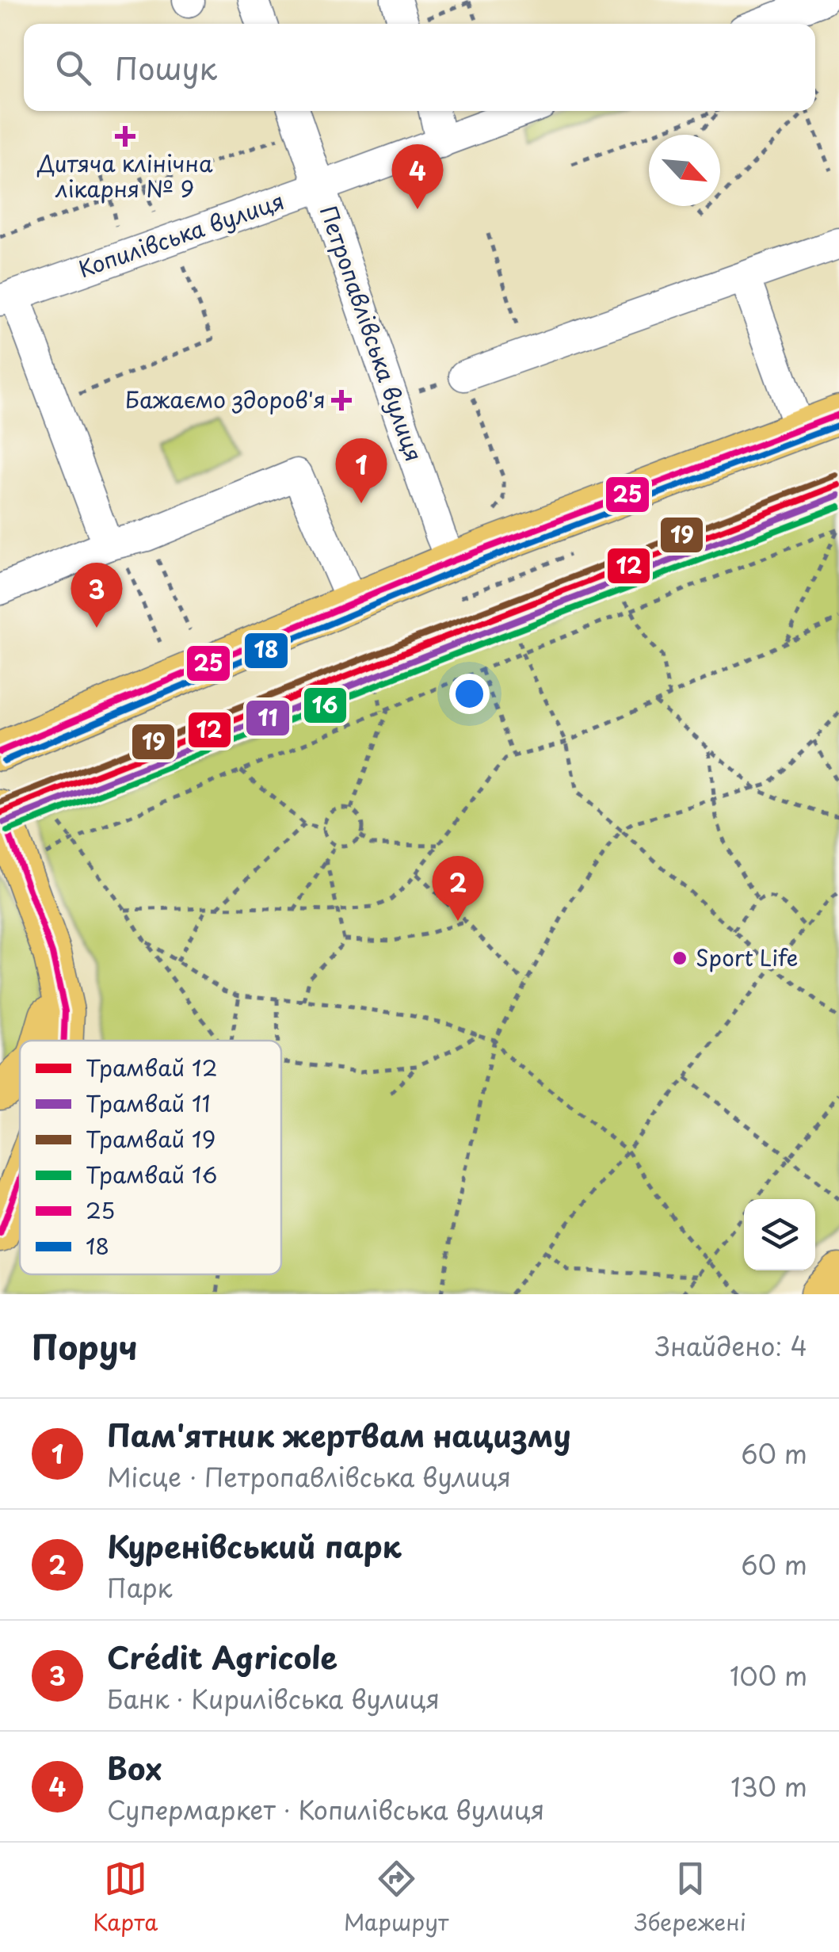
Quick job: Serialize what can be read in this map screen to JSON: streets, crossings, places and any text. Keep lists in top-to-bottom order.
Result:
{
  "streets": {
    "street": ["Копилівська вулиця", "Петропавлівська вулиця"]
  },
  "crossings": [
    ["Копилівська вулиця", "Петропавлівська вулиця"]
  ],
  "places": {
    "health": ["Дитяча клінічна лікарня № 9", "Бажаємо здоров'я"],
    "other": ["Sport Life"]
  },
  "lines": [
    "transit line 25",
    "transit line 18",
    "tram line 19",
    "tram line 12",
    "tram line 11",
    "tram line 16"
  ],
  "legend": [
    "Трамвай 12",
    "Трамвай 11",
    "Трамвай 19",
    "Трамвай 16",
    "25",
    "18"
  ],
  "north": "bottom right",
  "page": {
    "search": "Пошук",
    "pins": [
      "4",
      "1",
      "3",
      "2"
    ],
    "heading": ["Поруч", "Знайдено: 4"],
    "list": [
      {
        "mark": "1",
        "name": "Пам'ятник жертвам нацизму",
        "note": "Місце · Петропавлівська вулиця",
        "value": "60 m"
      },
      {
        "mark": "2",
        "name": "Куренівський парк",
        "note": "Парк",
        "value": "60 m"
      },
      {
        "mark": "3",
        "name": "Crédit Agricole",
        "note": "Банк · Кирилівська вулиця",
        "value": "100 m"
      },
      {
        "mark": "4",
        "name": "Box",
        "note": "Супермаркет · Копилівська вулиця",
        "value": "130 m"
      }
    ],
    "nav": ["Карта", "Маршрут", "Збережені"]
  }
}
